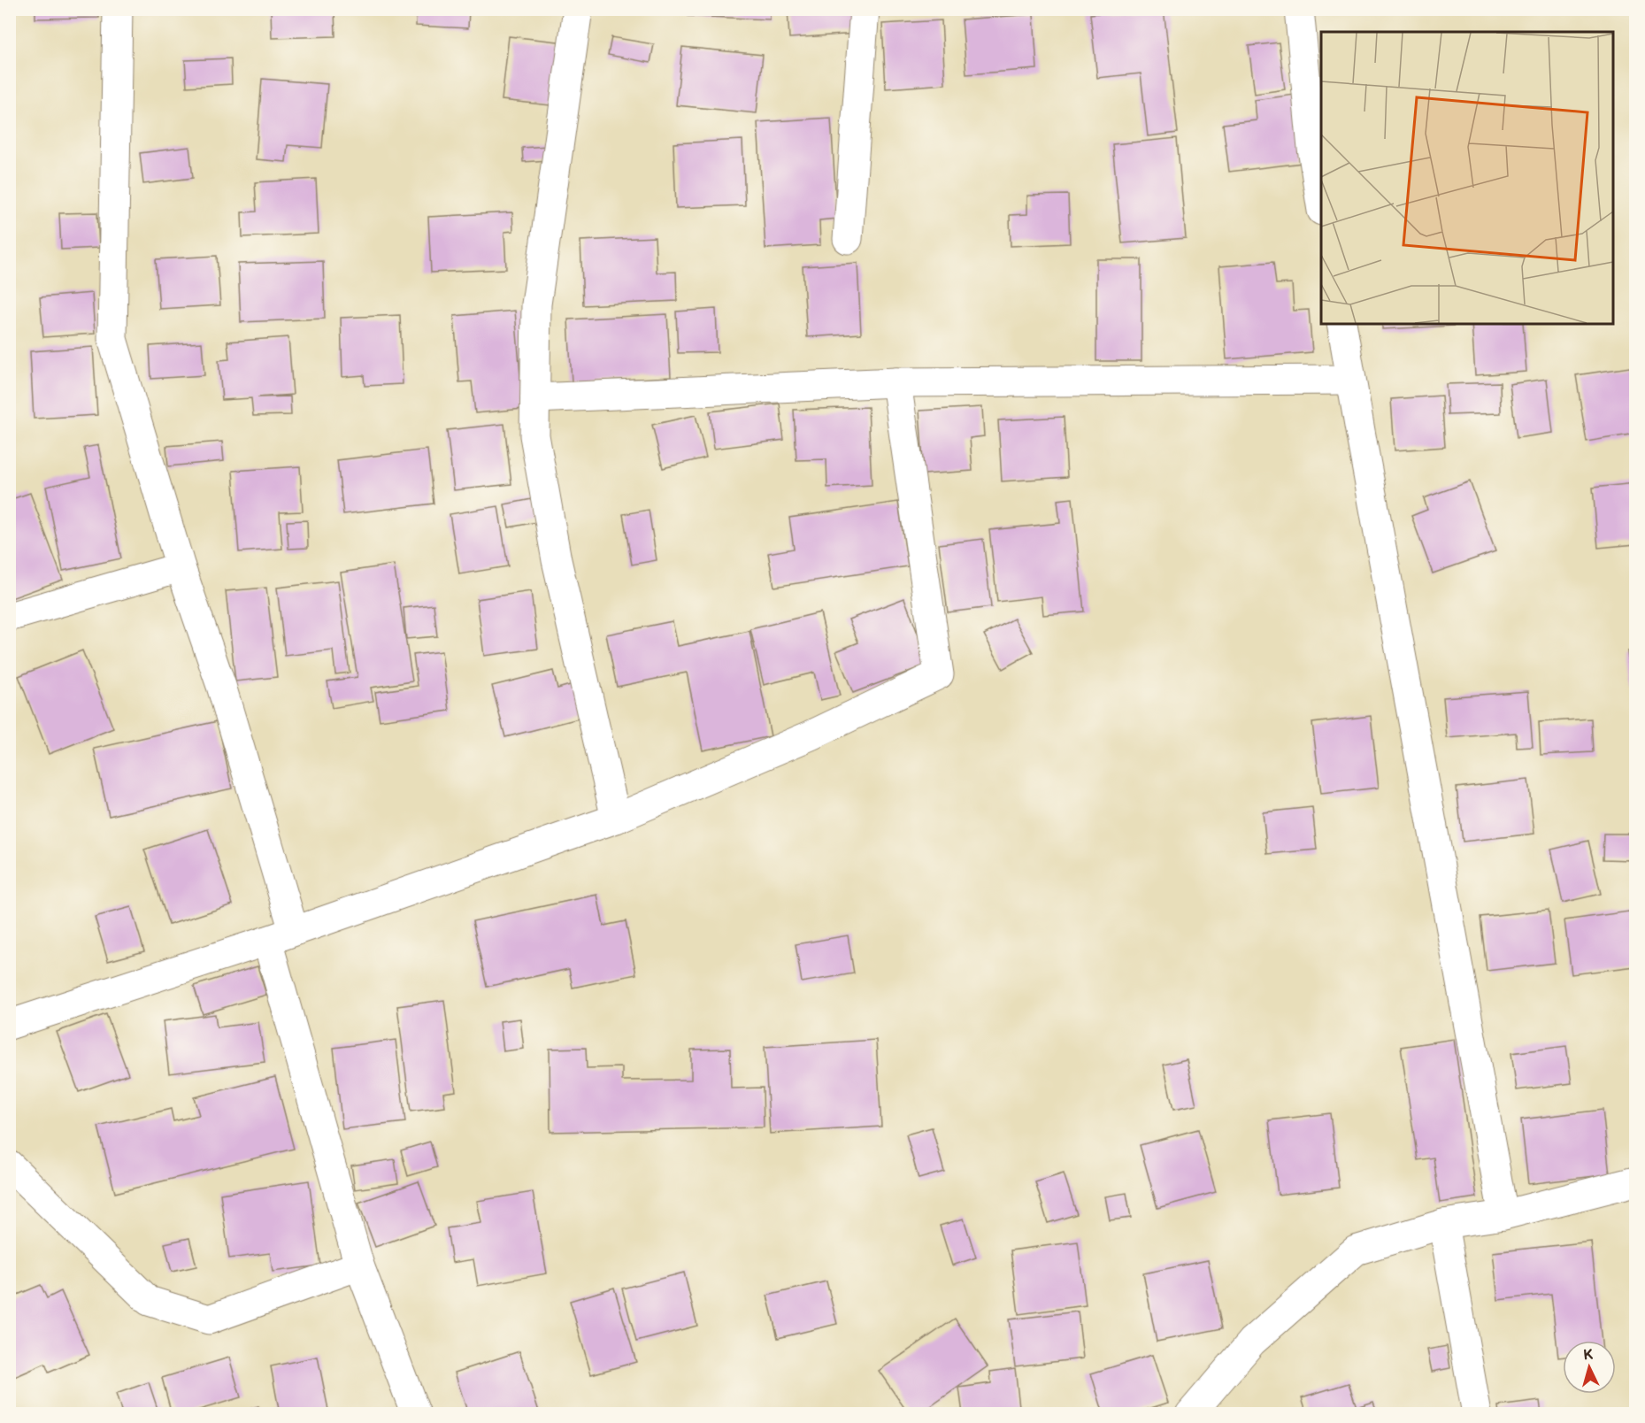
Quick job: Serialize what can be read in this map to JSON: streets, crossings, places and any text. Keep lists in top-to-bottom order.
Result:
{
  "north": "top"
}
